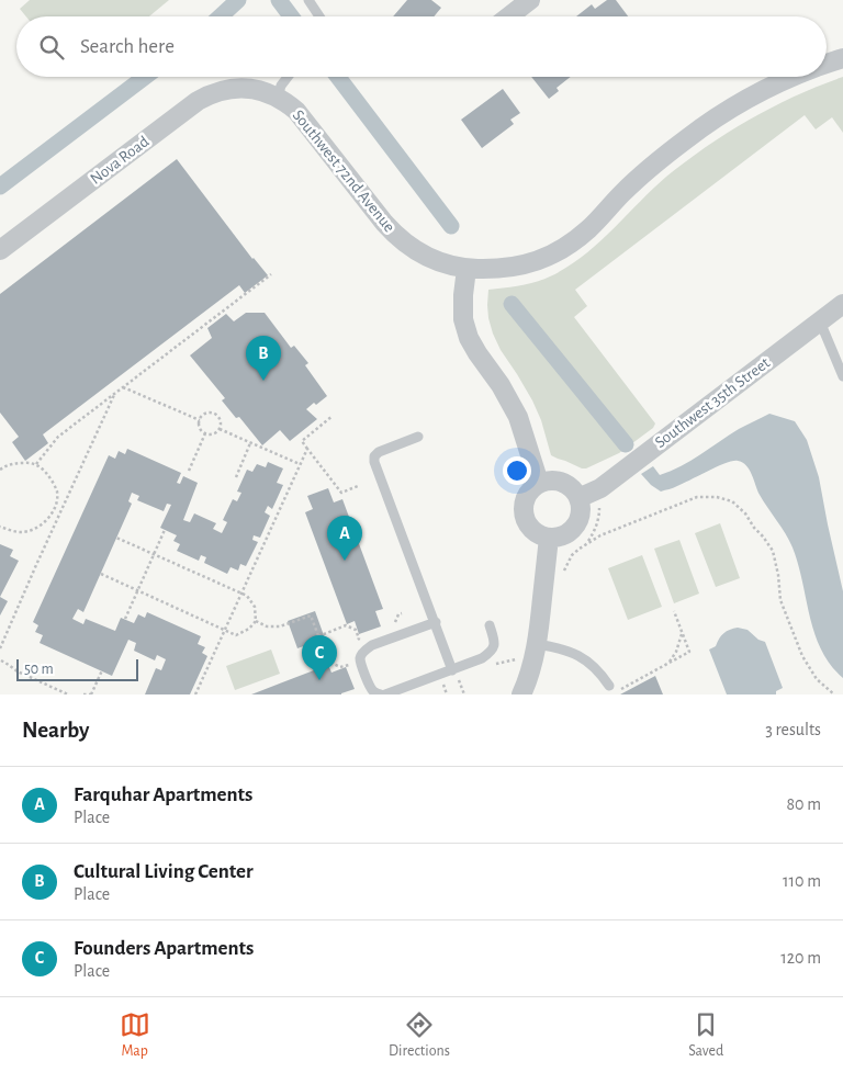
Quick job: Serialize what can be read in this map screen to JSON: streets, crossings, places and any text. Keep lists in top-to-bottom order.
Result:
{
  "streets": {
    "street": ["Nova Road", "Southwest 72nd Avenue", "Southwest 35th Street"]
  },
  "crossings": [
    ["Nova Road", "Southwest 72nd Avenue"]
  ],
  "scale_bar": "50 m",
  "page": {
    "search": "Search here",
    "pins": ["B", "A", "C"],
    "scale": "50 m",
    "heading": ["Nearby", "3 results"],
    "list": [
      {
        "mark": "A",
        "name": "Farquhar Apartments",
        "note": "Place",
        "value": "80 m"
      },
      {
        "mark": "B",
        "name": "Cultural Living Center",
        "note": "Place",
        "value": "110 m"
      },
      {
        "mark": "C",
        "name": "Founders Apartments",
        "note": "Place",
        "value": "120 m"
      }
    ],
    "nav": ["Map", "Directions", "Saved"]
  }
}
